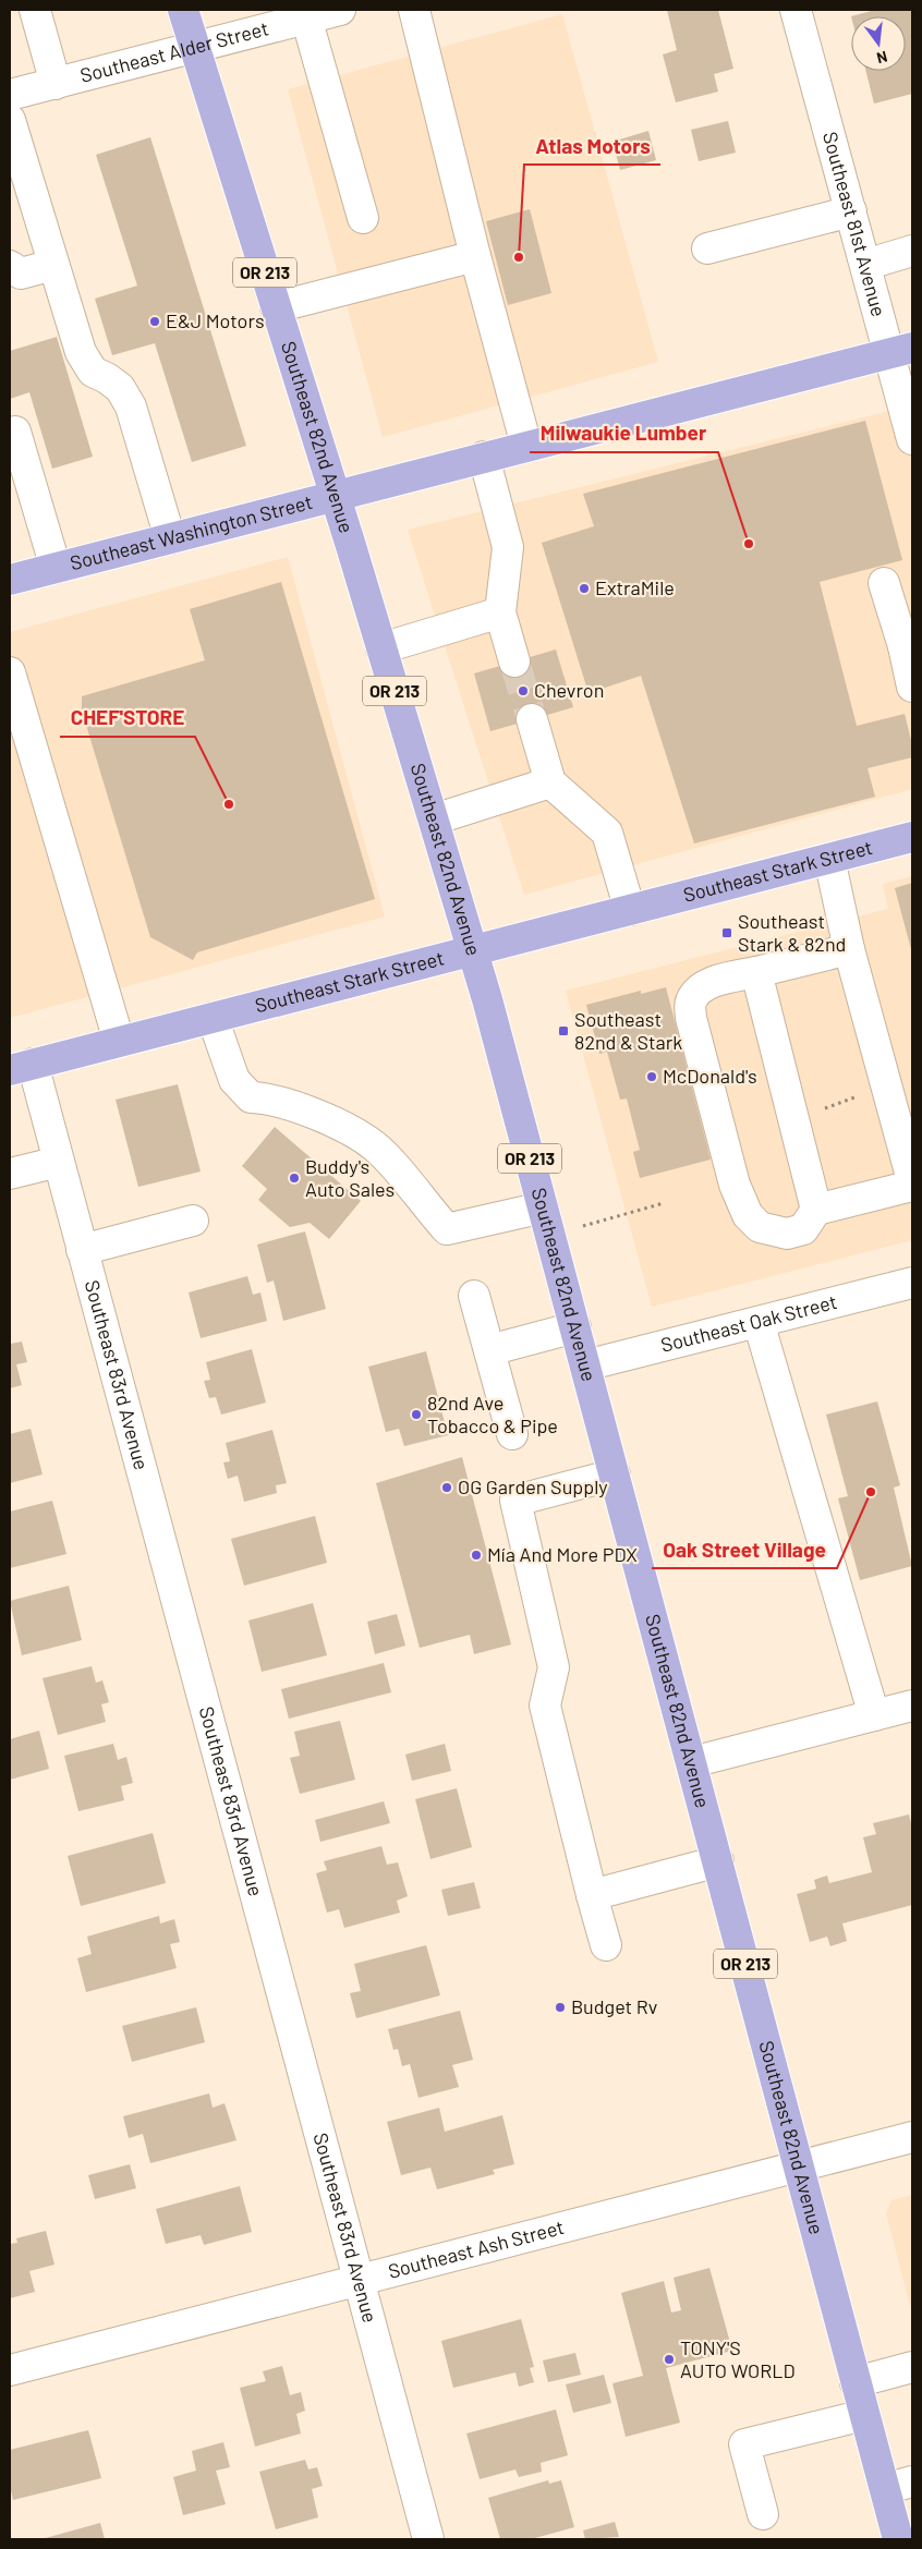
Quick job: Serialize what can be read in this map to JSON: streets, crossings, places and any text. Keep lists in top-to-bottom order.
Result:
{
  "streets": {
    "main road": [
      "OR 213",
      "Southeast 82nd Avenue",
      "Southeast Washington Street",
      "Southeast Stark Street"
    ],
    "street": [
      "Southeast Alder Street",
      "Southeast 81st Avenue",
      "Southeast Oak Street",
      "Southeast 83rd Avenue",
      "Southeast Ash Street"
    ]
  },
  "crossings": [
    ["Southeast Alder Street", "Southeast 82nd Avenue"],
    ["Southeast 81st Avenue", "Southeast Washington Street"],
    ["Southeast 82nd Avenue", "Southeast Washington Street"],
    ["Southeast 82nd Avenue", "Southeast Stark Street"],
    ["Southeast 82nd Avenue", "Southeast Oak Street"],
    ["Southeast 82nd Avenue", "Southeast Ash Street"],
    ["Southeast Stark Street", "Southeast 83rd Avenue"],
    ["Southeast 83rd Avenue", "Southeast Ash Street"]
  ],
  "places": {
    "other": [
      "Atlas Motors",
      "E&J Motors",
      "Milwaukie Lumber",
      "ExtraMile",
      "Chevron",
      "CHEF'STORE",
      "McDonald's",
      "Buddy's Auto Sales",
      "82nd Ave Tobacco & Pipe",
      "OG Garden Supply",
      "Oak Street Village",
      "Mía And More PDX",
      "Budget Rv",
      "TONY'S AUTO WORLD"
    ],
    "transit": ["Southeast Stark & 82nd", "Southeast 82nd & Stark"]
  },
  "north": "bottom"
}
